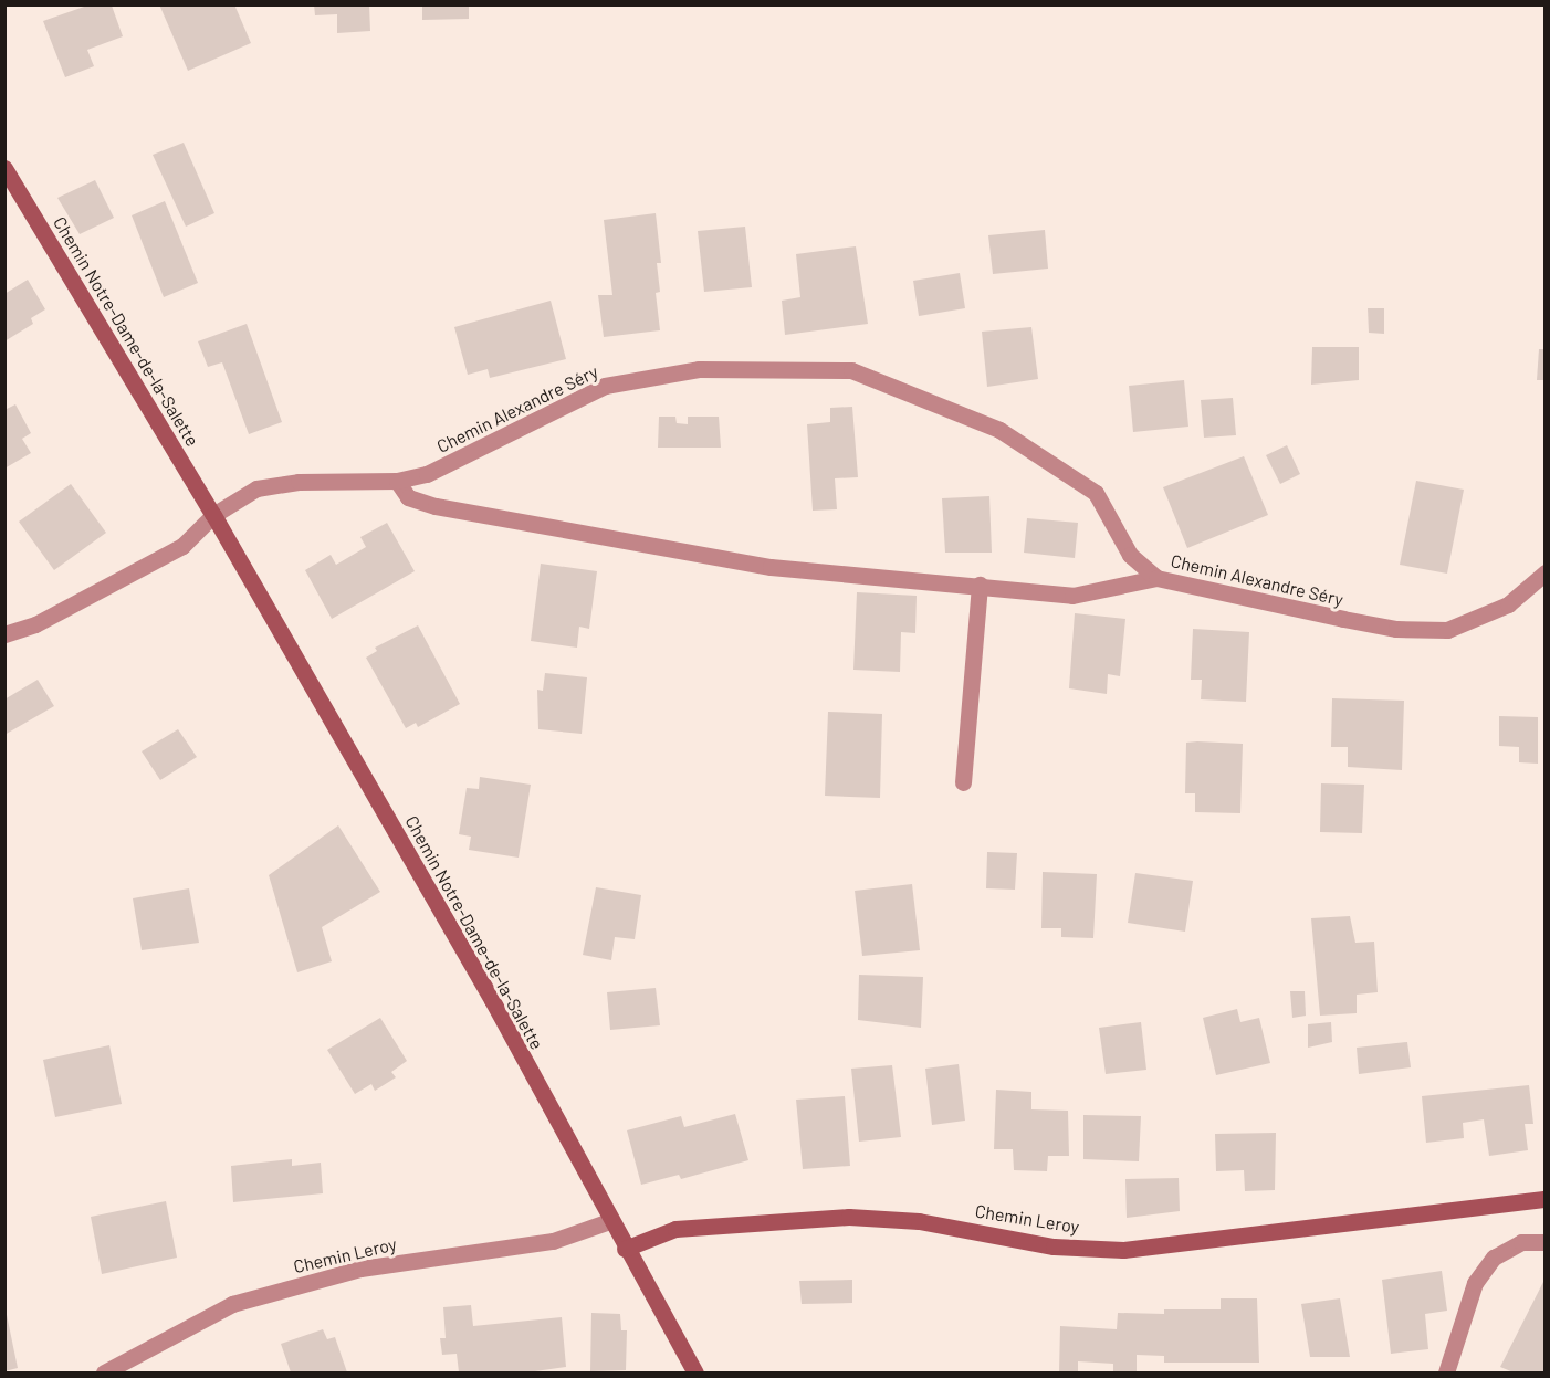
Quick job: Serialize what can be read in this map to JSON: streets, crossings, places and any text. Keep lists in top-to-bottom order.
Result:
{
  "streets": {
    "street": ["Chemin Notre-Dame-de-la-Salette", "Chemin Alexandre Séry", "Chemin Leroy"]
  },
  "crossings": [
    ["Chemin Notre-Dame-de-la-Salette", "Chemin Alexandre Séry"],
    ["Chemin Notre-Dame-de-la-Salette", "Chemin Leroy"]
  ]
}
